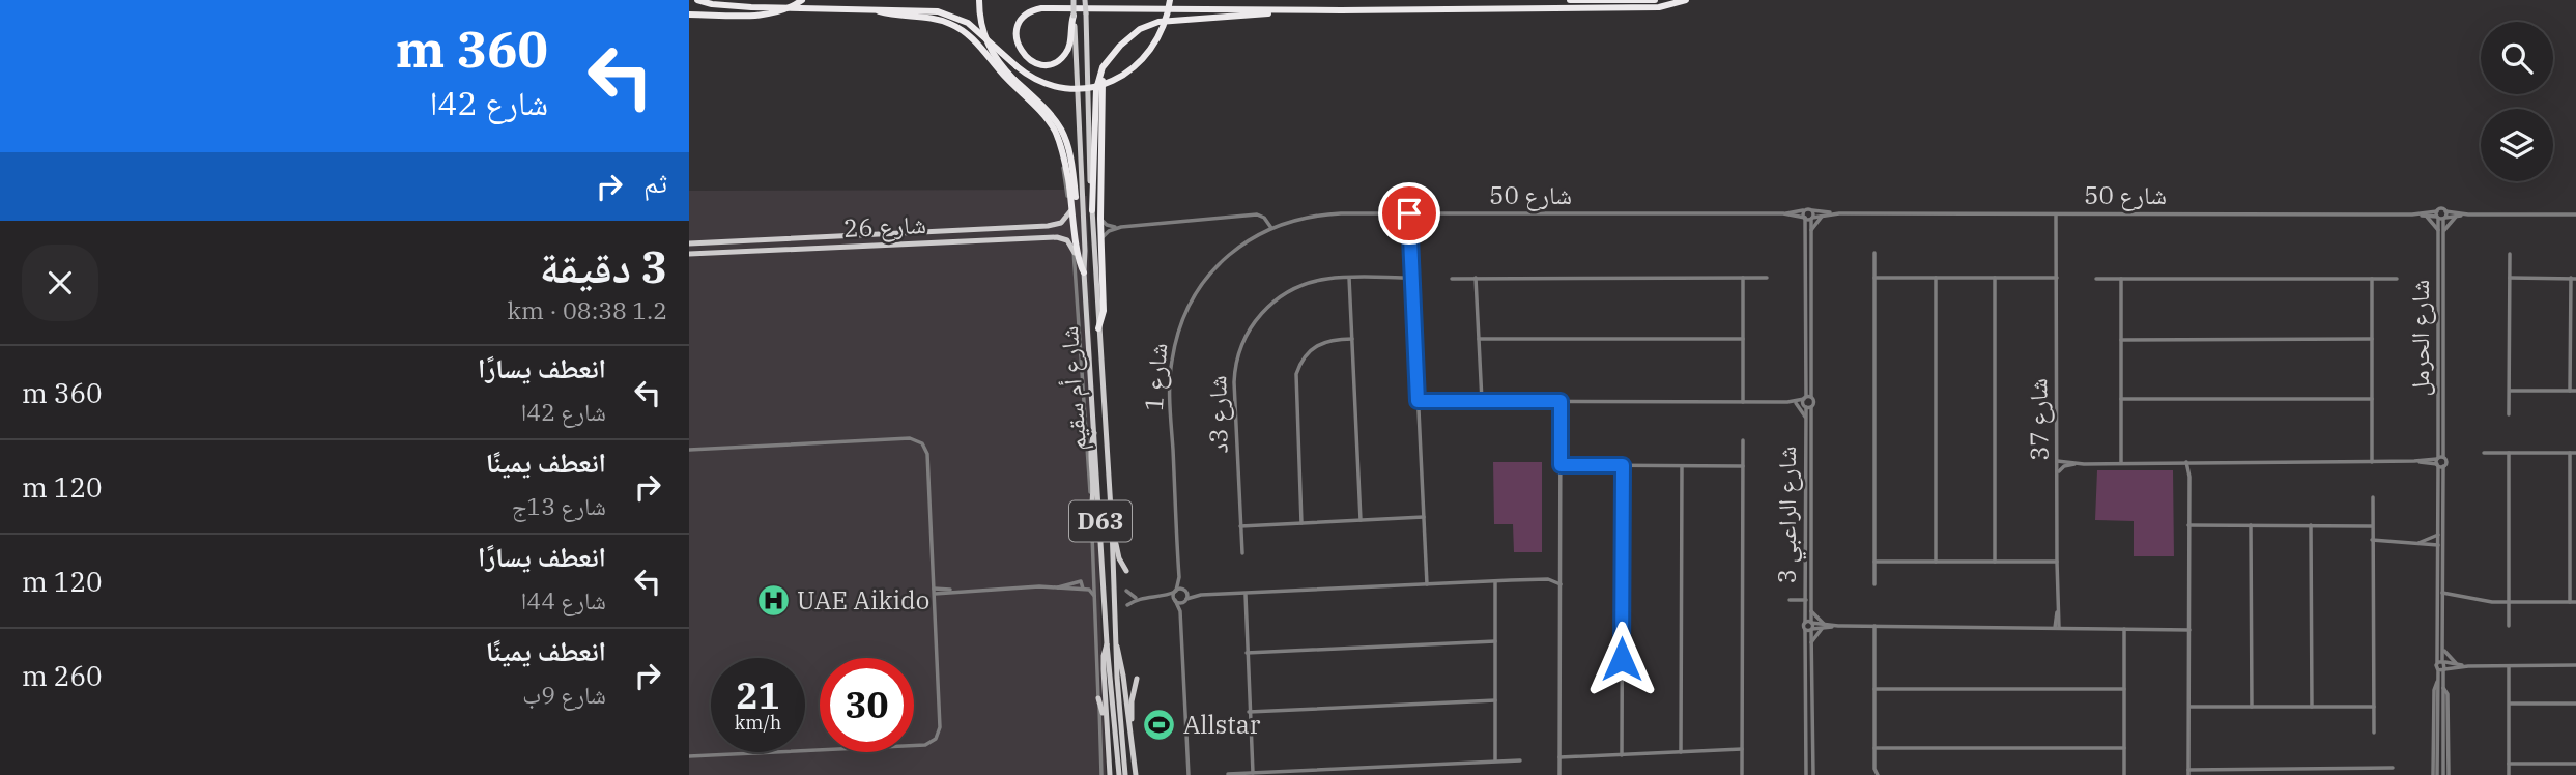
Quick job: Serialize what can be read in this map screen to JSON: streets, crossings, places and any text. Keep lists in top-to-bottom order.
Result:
{
  "streets": {
    "main road": ["شارع 26", "شارع أم سقيم", "D63"],
    "street": [
      "شارع 50",
      "شارع الحرمل",
      "شارع 1",
      "شارع 3د",
      "شارع 37",
      "شارع الراعبي 3"
    ]
  },
  "crossings": [
    ["شارع 50", "شارع الحرمل"],
    ["شارع 50", "شارع 1"],
    ["شارع 50", "شارع 37"]
  ],
  "places": {
    "hospital": ["UAE Aikido"],
    "sports": ["Allstar"]
  },
  "page": {
    "turn": ["360 m", "شارع 42ا"],
    "then": "ثم",
    "heading": ["3 دقيقة", "1.2 km · 08:38"],
    "list": [
      {
        "name": "انعطف يسارًا",
        "note": "شارع 42ا",
        "value": "360 m"
      },
      {
        "name": "انعطف يمينًا",
        "note": "شارع 13ج",
        "value": "120 m"
      },
      {
        "name": "انعطف يسارًا",
        "note": "شارع 44ا",
        "value": "120 m"
      },
      {
        "name": "انعطف يمينًا",
        "note": "شارع 9ب",
        "value": "260 m"
      }
    ],
    "speed": "21 km/h",
    "limit": "30"
  }
}
